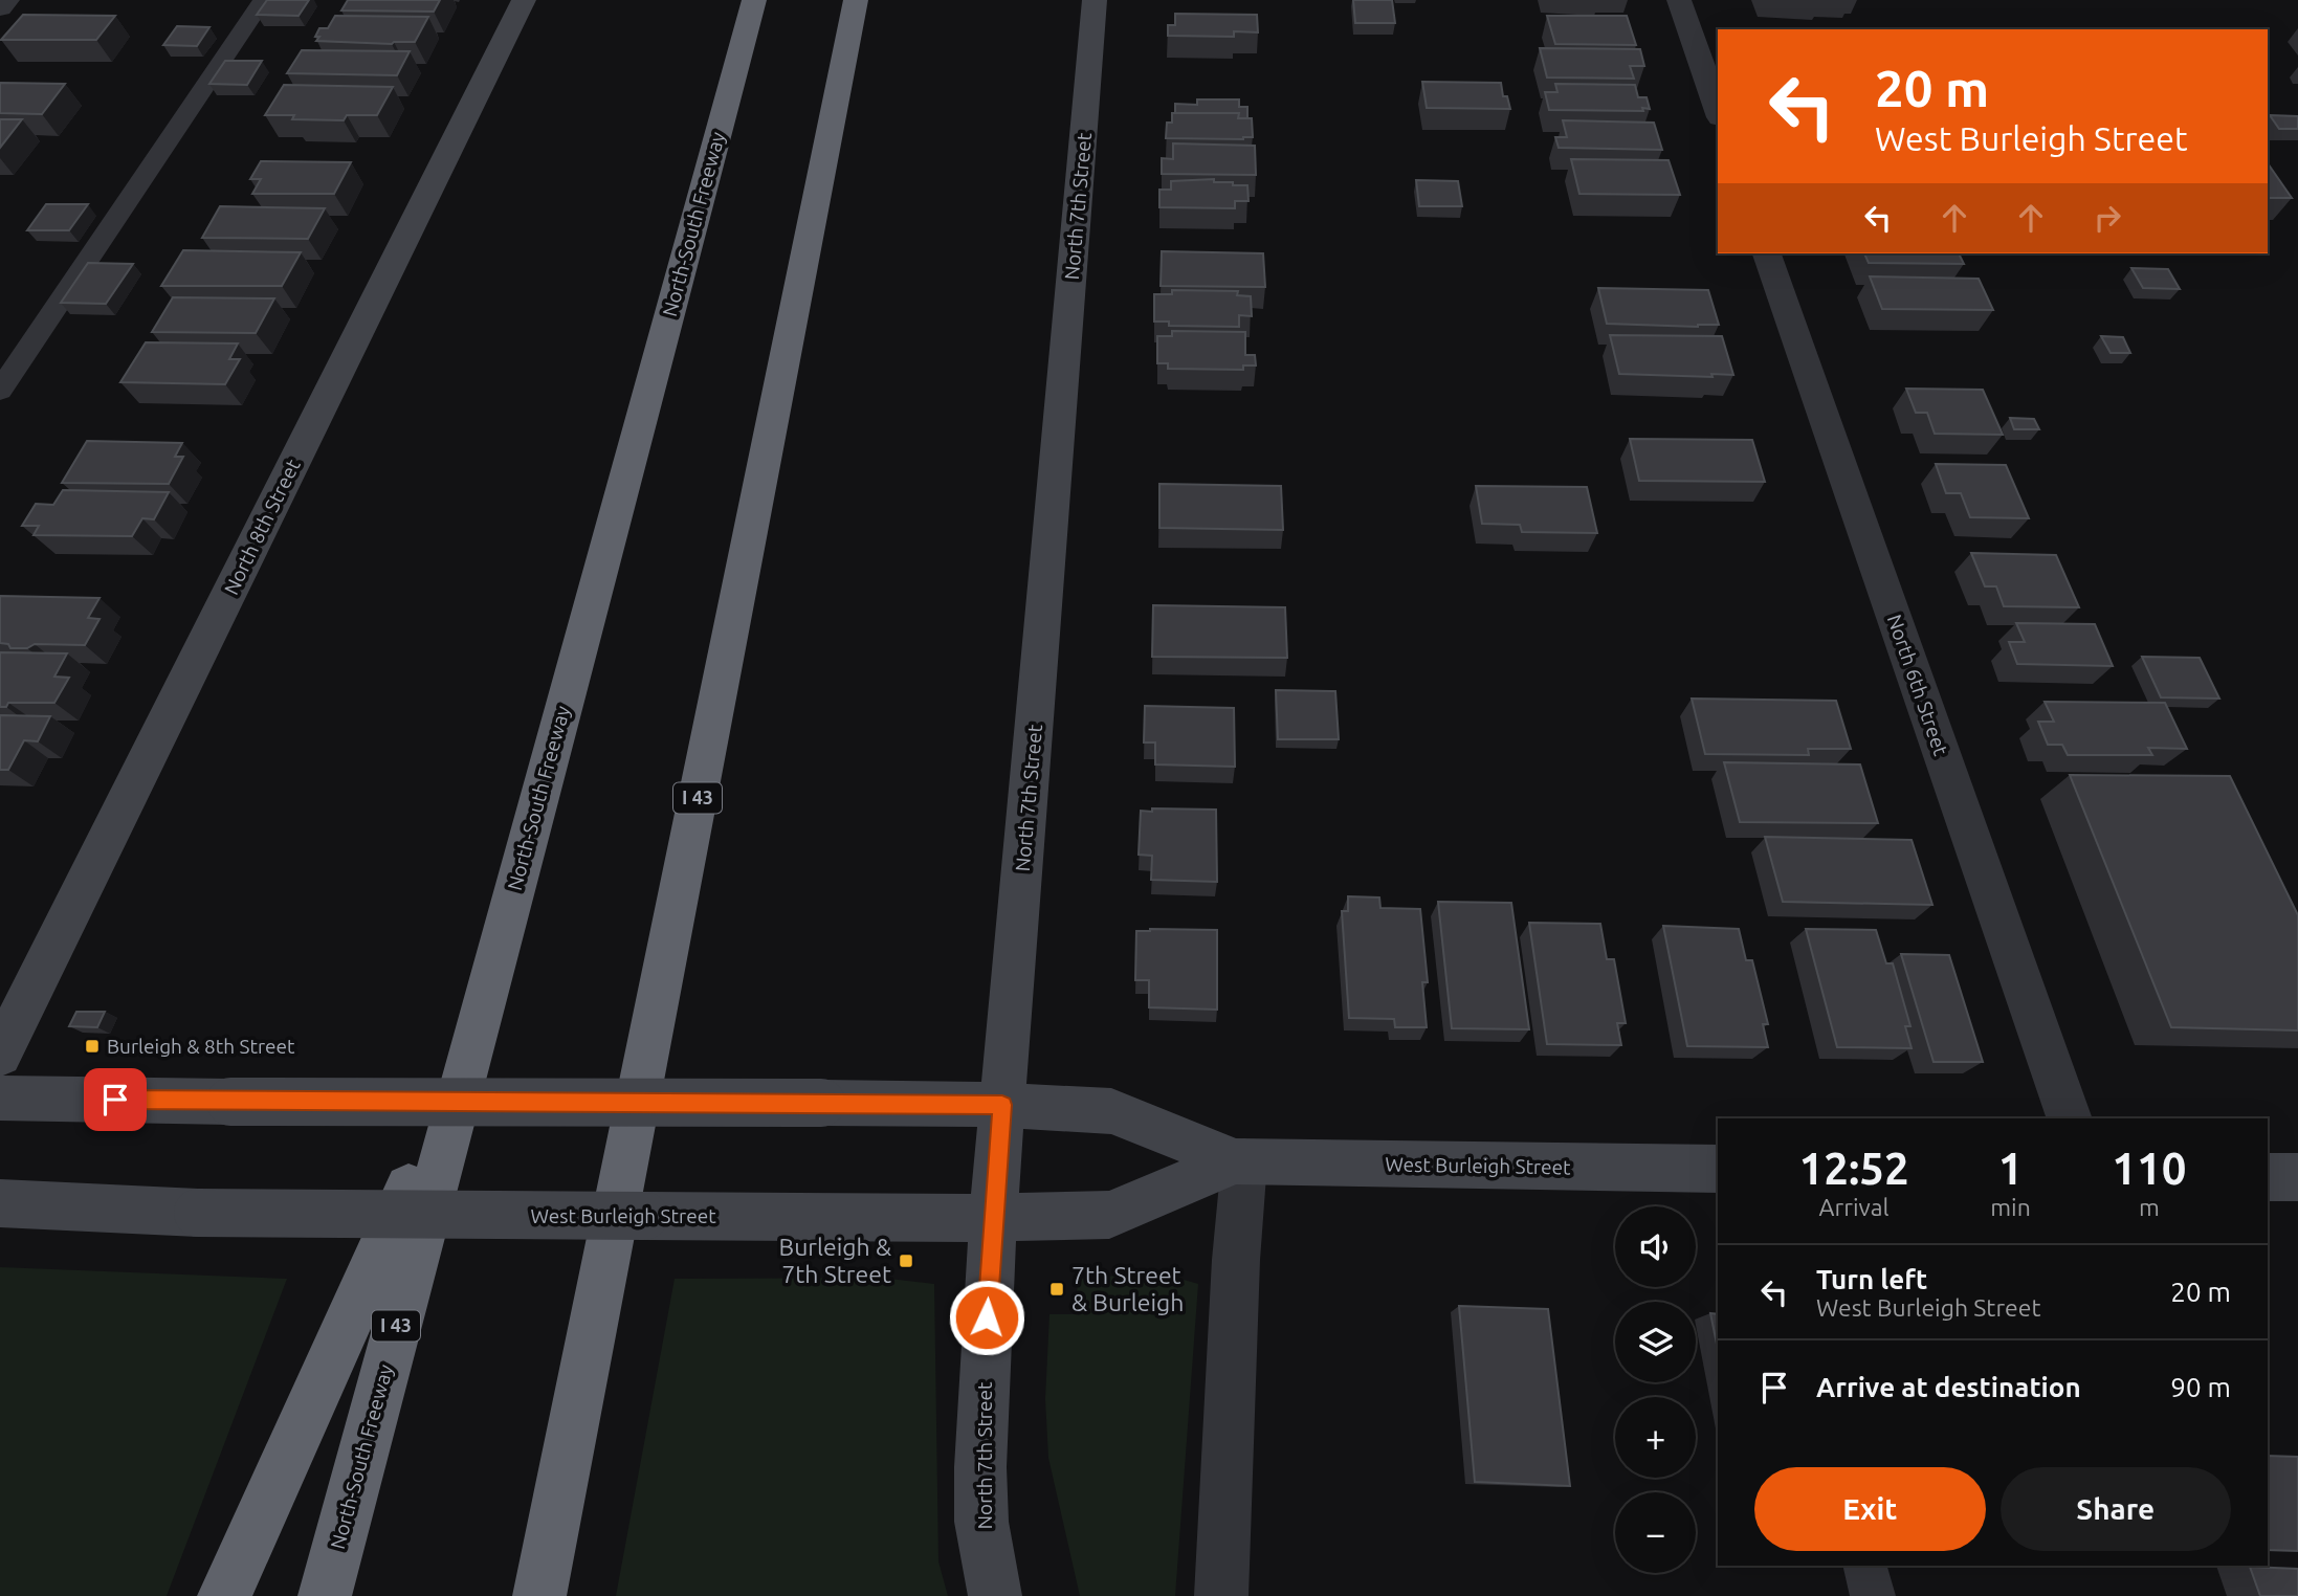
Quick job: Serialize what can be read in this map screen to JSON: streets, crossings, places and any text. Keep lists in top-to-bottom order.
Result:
{
  "streets": {
    "highway": ["North-South Freeway", "I 43"],
    "street": [
      "North 7th Street",
      "North 8th Street",
      "North 6th Street",
      "West Burleigh Street"
    ]
  },
  "crossings": [
    ["North 7th Street", "West Burleigh Street"]
  ],
  "places": {
    "transit": ["Burleigh & 8th Street", "Burleigh & 7th Street", "7th Street & Burleigh"]
  },
  "page": {
    "turn": ["20 m", "West Burleigh Street"],
    "eta": [
      "12:52",
      "Arrival",
      "1",
      "min",
      "110",
      "m"
    ],
    "map_buttons": ["+", "−"],
    "list": [
      {
        "name": "Turn left",
        "note": "West Burleigh Street",
        "value": "20 m"
      },
      {
        "name": "Arrive at destination",
        "value": "90 m"
      }
    ],
    "buttons": ["Exit", "Share"]
  }
}
